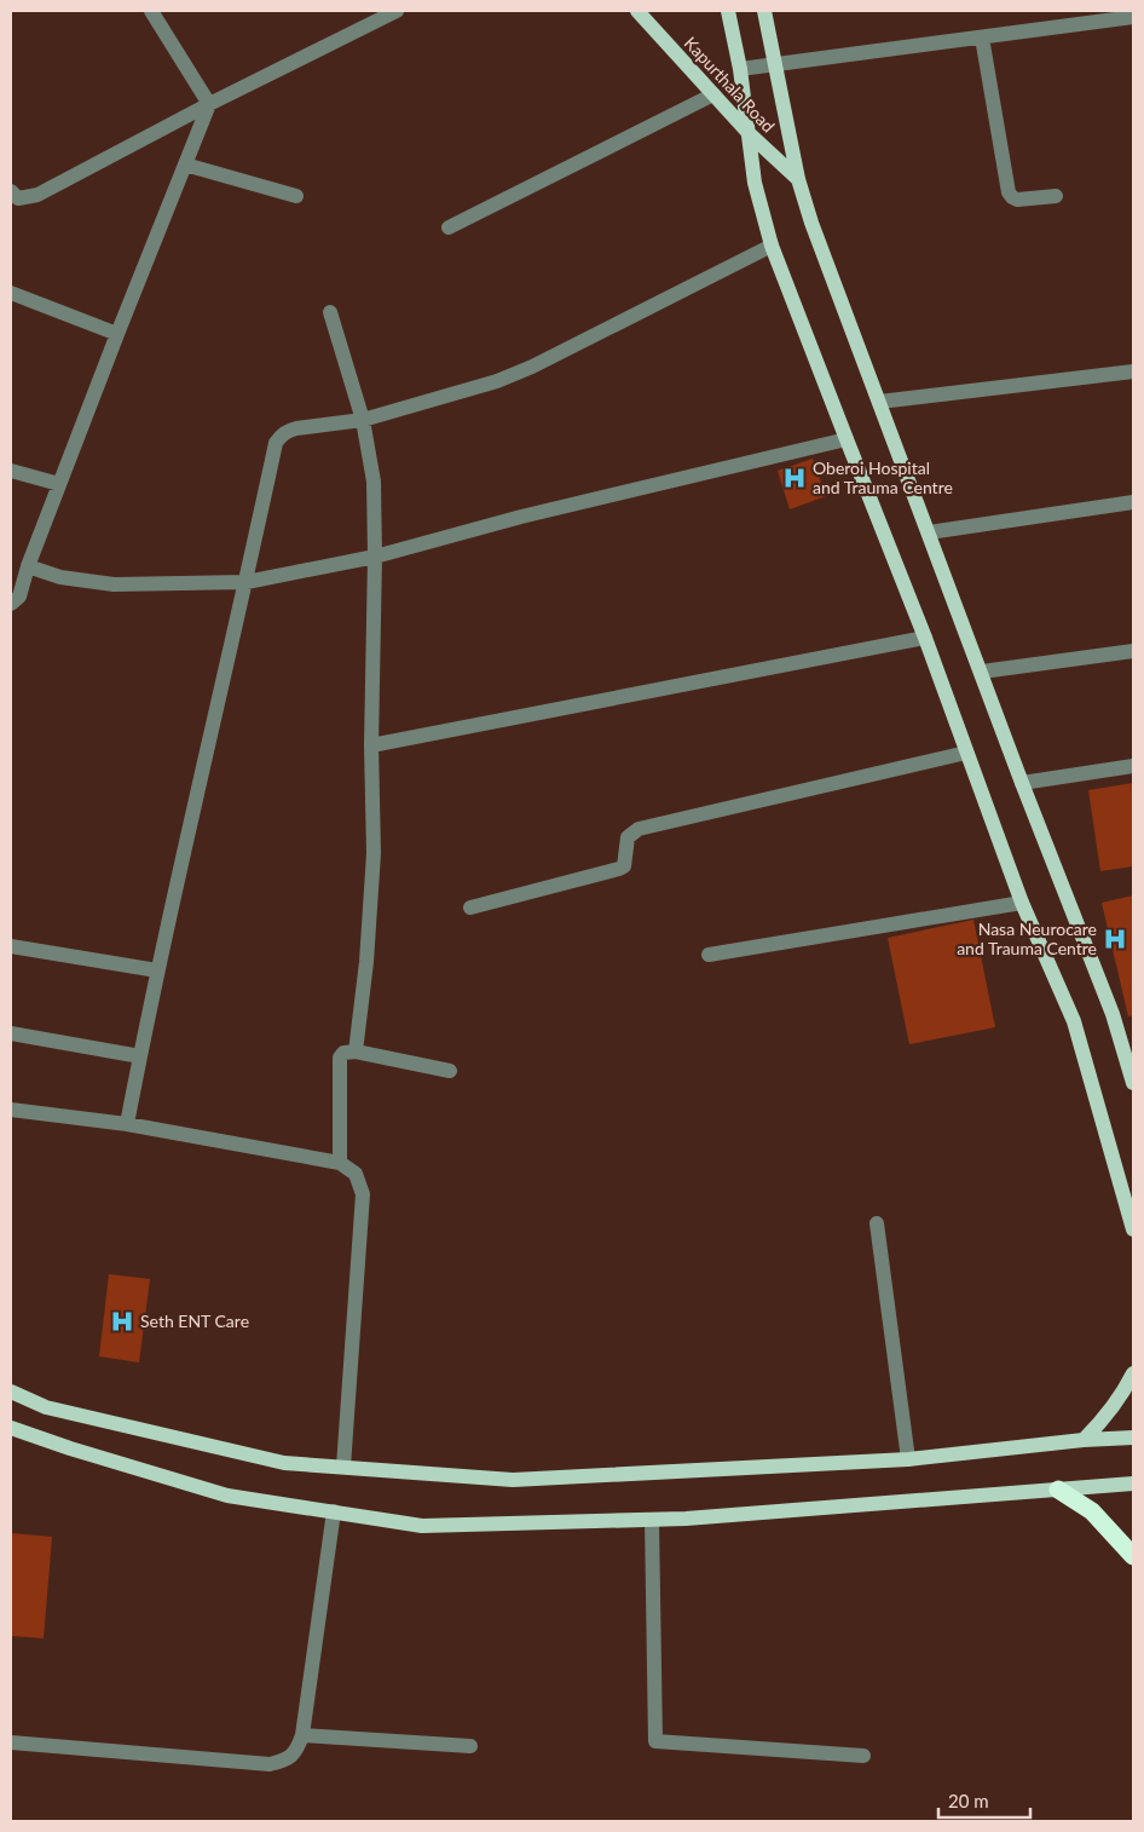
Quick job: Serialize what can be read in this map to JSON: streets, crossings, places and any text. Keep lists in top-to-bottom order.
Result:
{
  "streets": {
    "main road": ["Kapurthala Road"]
  },
  "places": {
    "hospital": ["Oberoi Hospital and Trauma Centre", "Nasa Neurocare and Trauma Centre", "Seth ENT Care"]
  },
  "scale_bar": "20 m"
}
